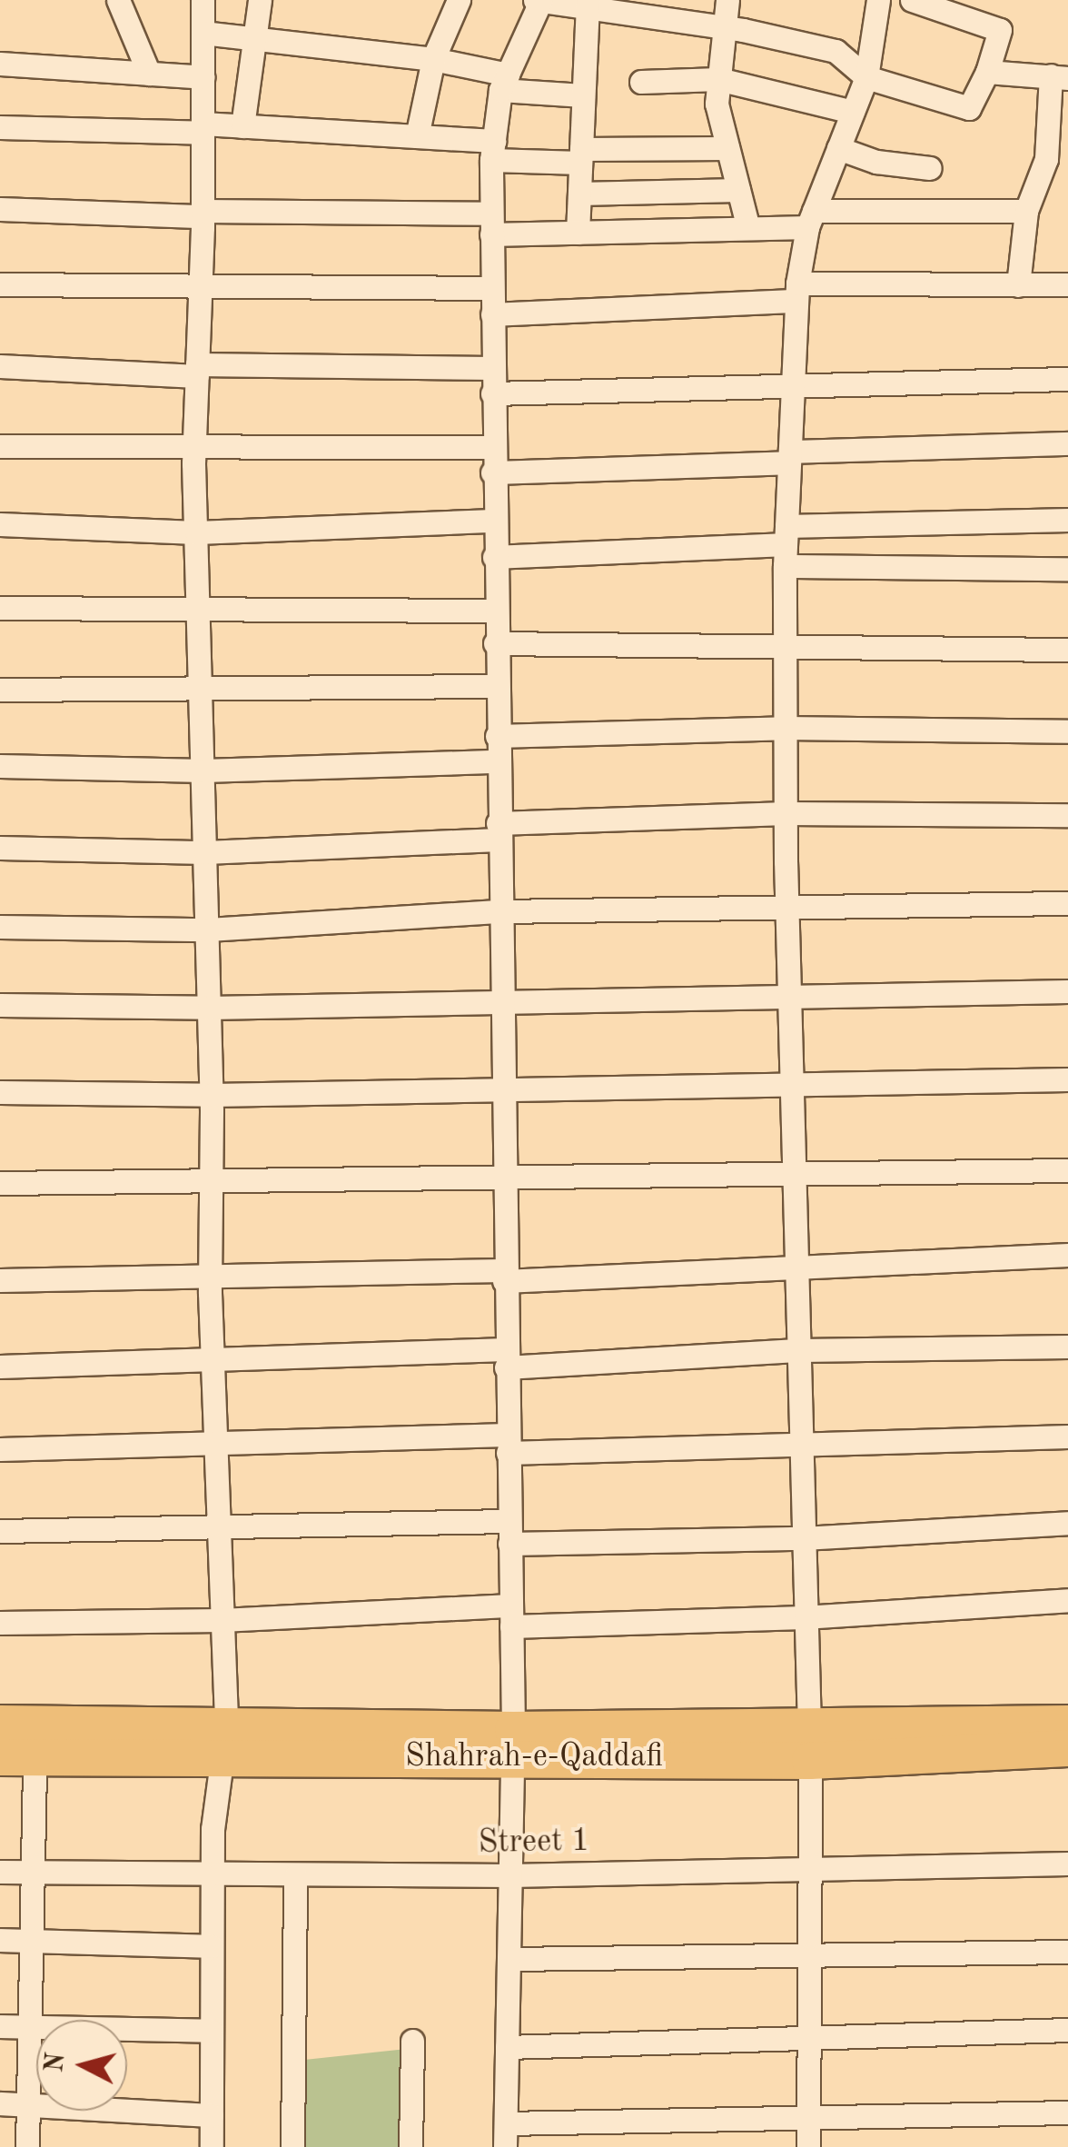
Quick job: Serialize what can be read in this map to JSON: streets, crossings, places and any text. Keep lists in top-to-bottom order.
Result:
{
  "streets": {
    "main road": ["Shahrah-e-Qaddafi"],
    "street": ["Street 1"]
  },
  "north": "left"
}
